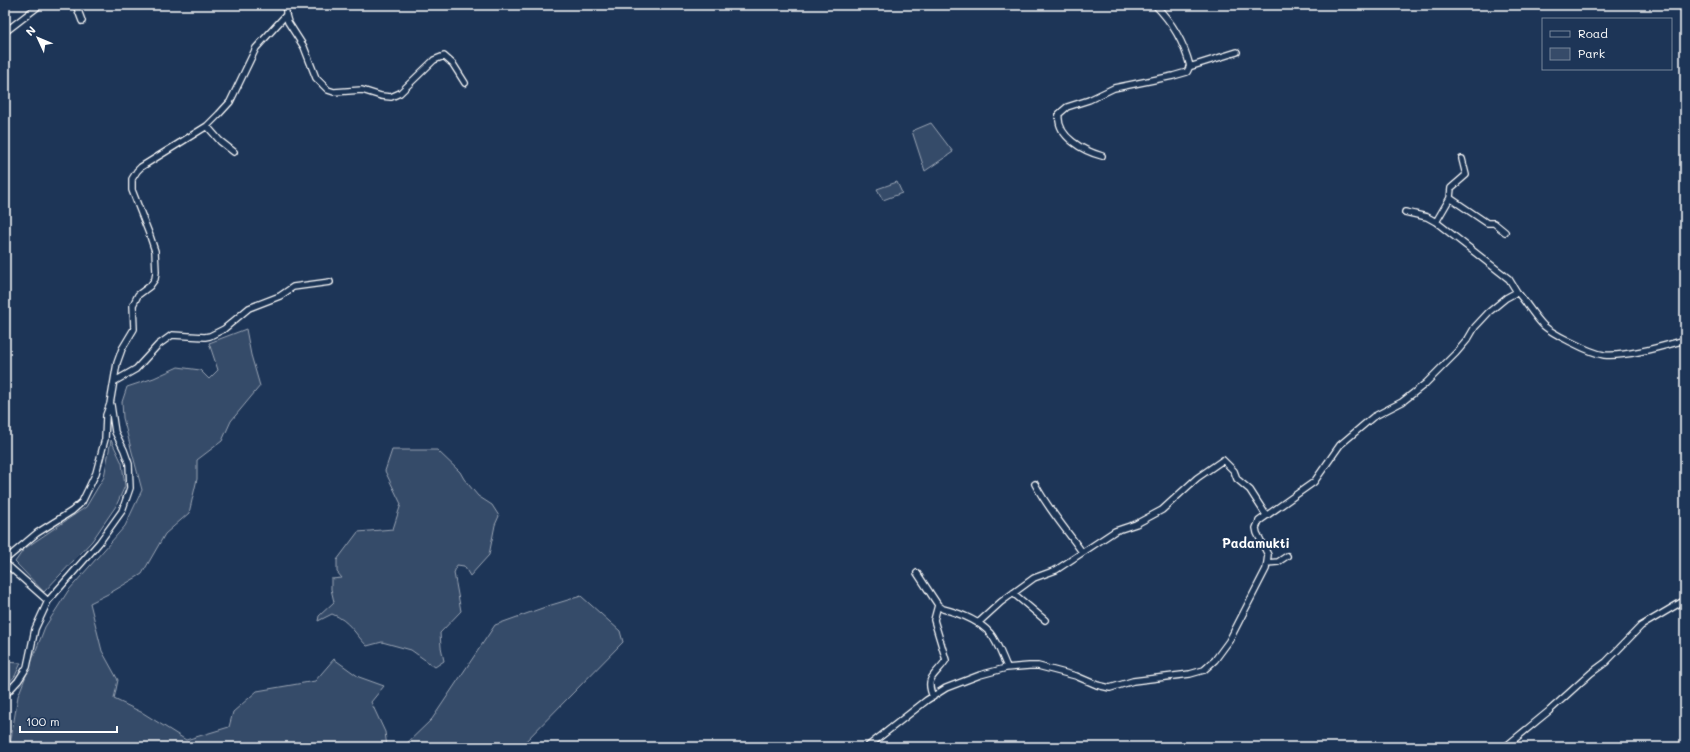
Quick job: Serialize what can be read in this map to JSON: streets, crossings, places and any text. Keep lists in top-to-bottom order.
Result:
{
  "districts": ["Padamukti"],
  "legend": ["Road", "Park"],
  "scale_bar": "100 m",
  "north": "top left"
}
